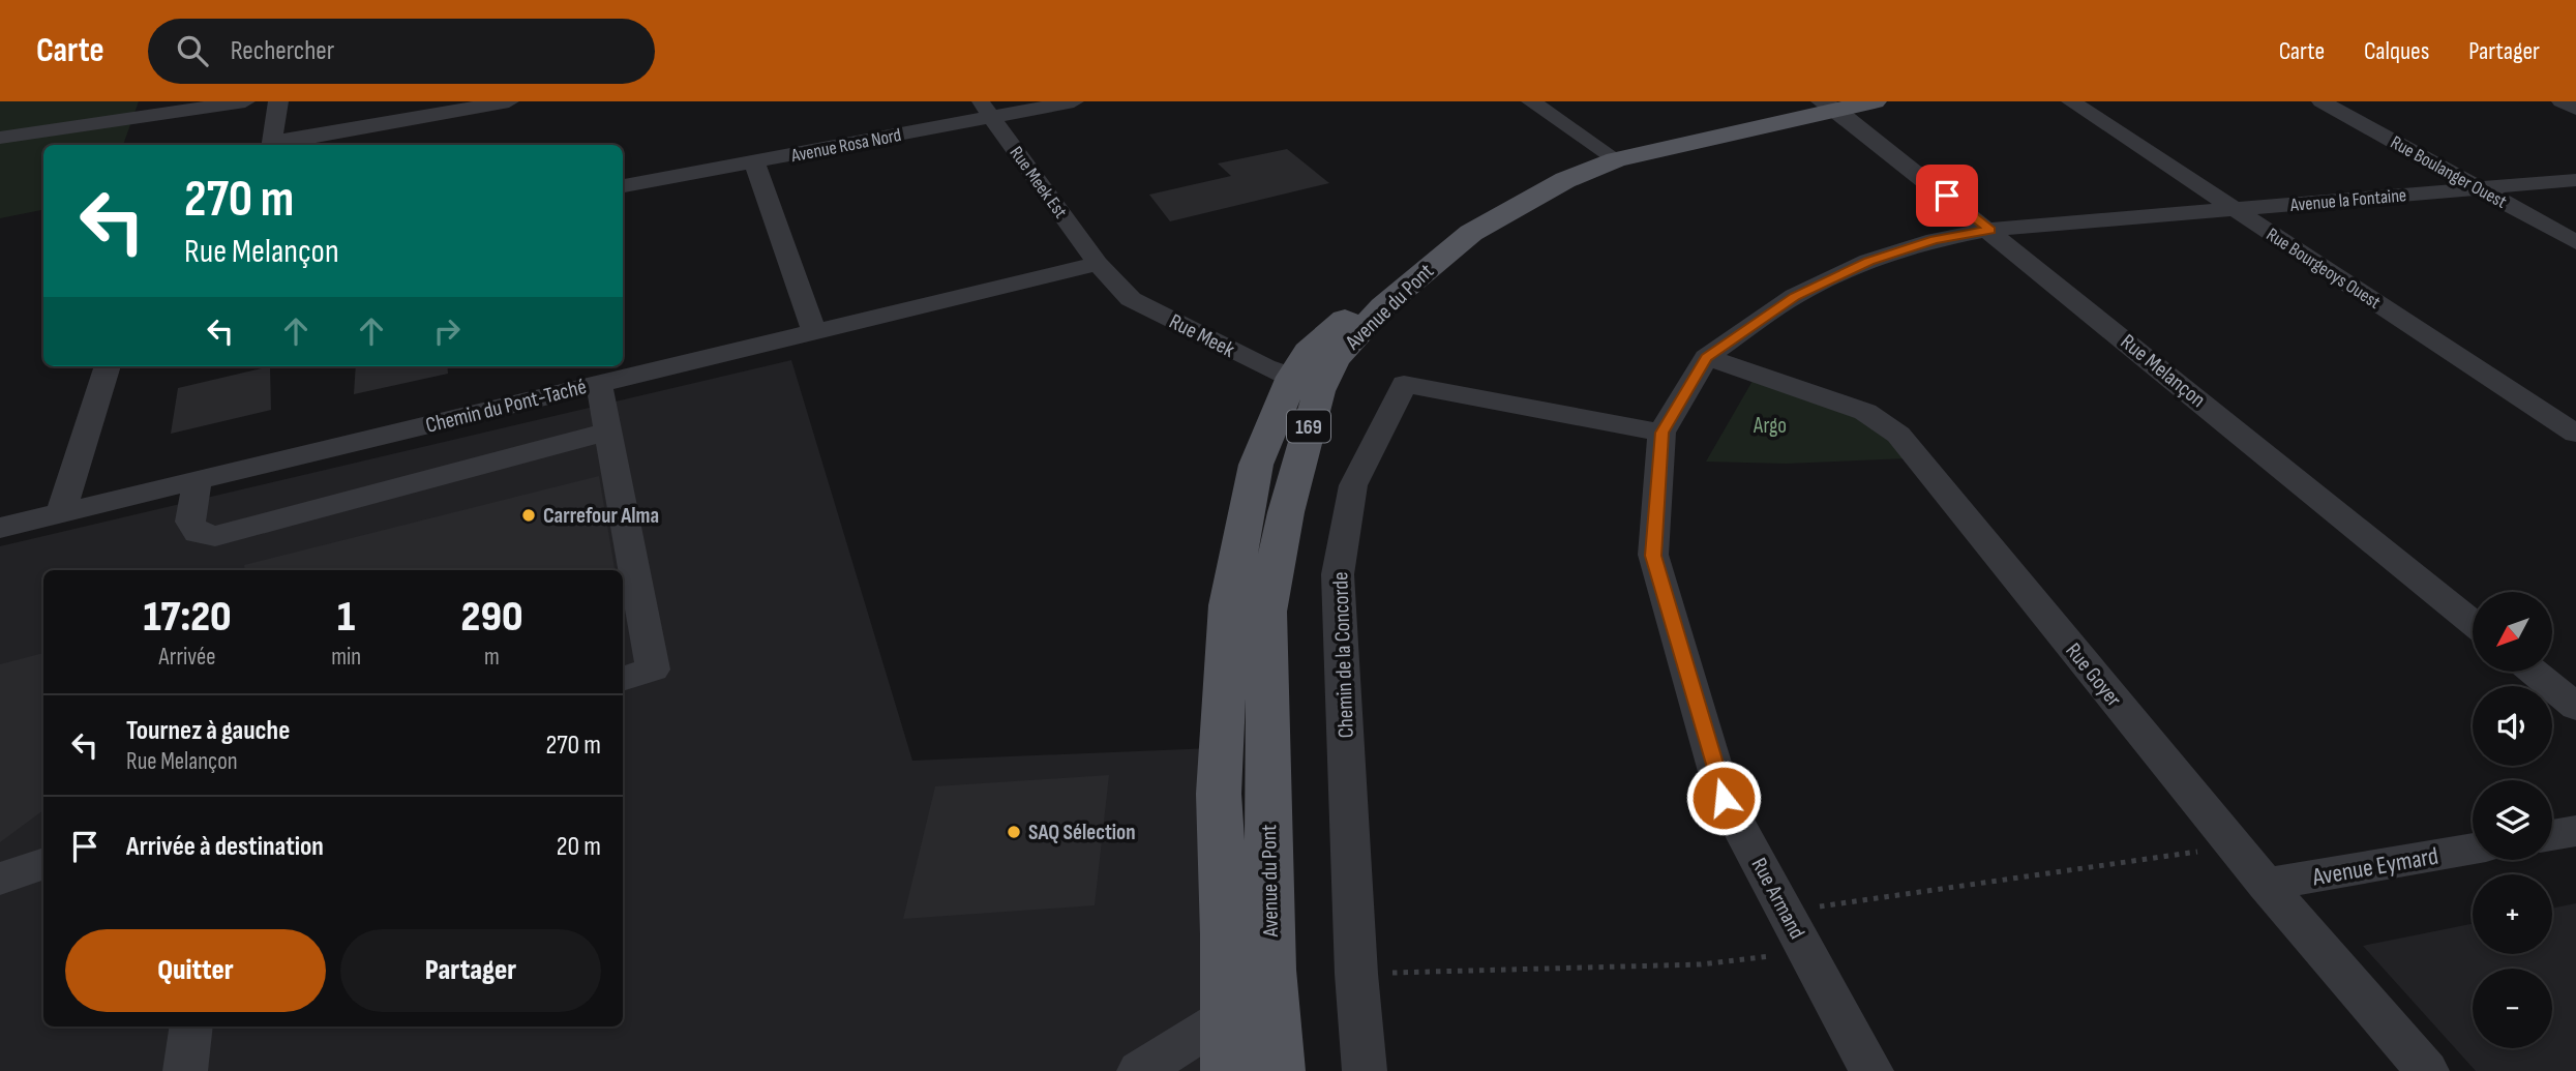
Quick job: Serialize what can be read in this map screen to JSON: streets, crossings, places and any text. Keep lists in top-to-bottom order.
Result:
{
  "streets": {
    "main road": ["Avenue du Pont", "169"],
    "street": [
      "Avenue Rosa Nord",
      "Rue Boulanger Ouest",
      "Rue Meek Est",
      "Avenue la Fontaine",
      "Rue Bourgeoys Ouest",
      "Rue Meek",
      "Rue Melançon",
      "Chemin du Pont-Taché",
      "Chemin de la Concorde",
      "Rue Goyer",
      "Avenue Eymard",
      "Rue Armand"
    ]
  },
  "crossings": [
    ["Avenue Rosa Nord", "Rue Meek Est"],
    ["Rue Boulanger Ouest", "Avenue la Fontaine"],
    ["Rue Meek Est", "Rue Meek"],
    ["Rue Meek Est", "Chemin du Pont-Taché"],
    ["Avenue la Fontaine", "Rue Bourgeoys Ouest"],
    ["Avenue la Fontaine", "Rue Melançon"],
    ["Avenue la Fontaine", "Rue Armand"],
    ["Avenue du Pont", "Rue Meek"],
    ["Avenue du Pont", "Rue Melançon"],
    ["Rue Meek", "Chemin du Pont-Taché"],
    ["Rue Melançon", "Rue Armand"],
    ["Chemin de la Concorde", "Rue Armand"],
    ["Rue Goyer", "Avenue Eymard"],
    ["Rue Goyer", "Rue Armand"]
  ],
  "parks": ["Argo"],
  "places": ["Carrefour Alma", "SAQ Sélection"],
  "north": "bottom left",
  "page": {
    "header": "Carte",
    "search": "Rechercher",
    "nav": ["Carte", "Calques", "Partager"],
    "turn": ["270 m", "Rue Melançon"],
    "eta": [
      "17:20",
      "Arrivée",
      "1",
      "min",
      "290",
      "m"
    ],
    "map_buttons": ["+", "−"],
    "list": [
      {
        "name": "Tournez à gauche",
        "note": "Rue Melançon",
        "value": "270 m"
      },
      {
        "name": "Arrivée à destination",
        "value": "20 m"
      }
    ],
    "buttons": ["Quitter", "Partager"]
  }
}
